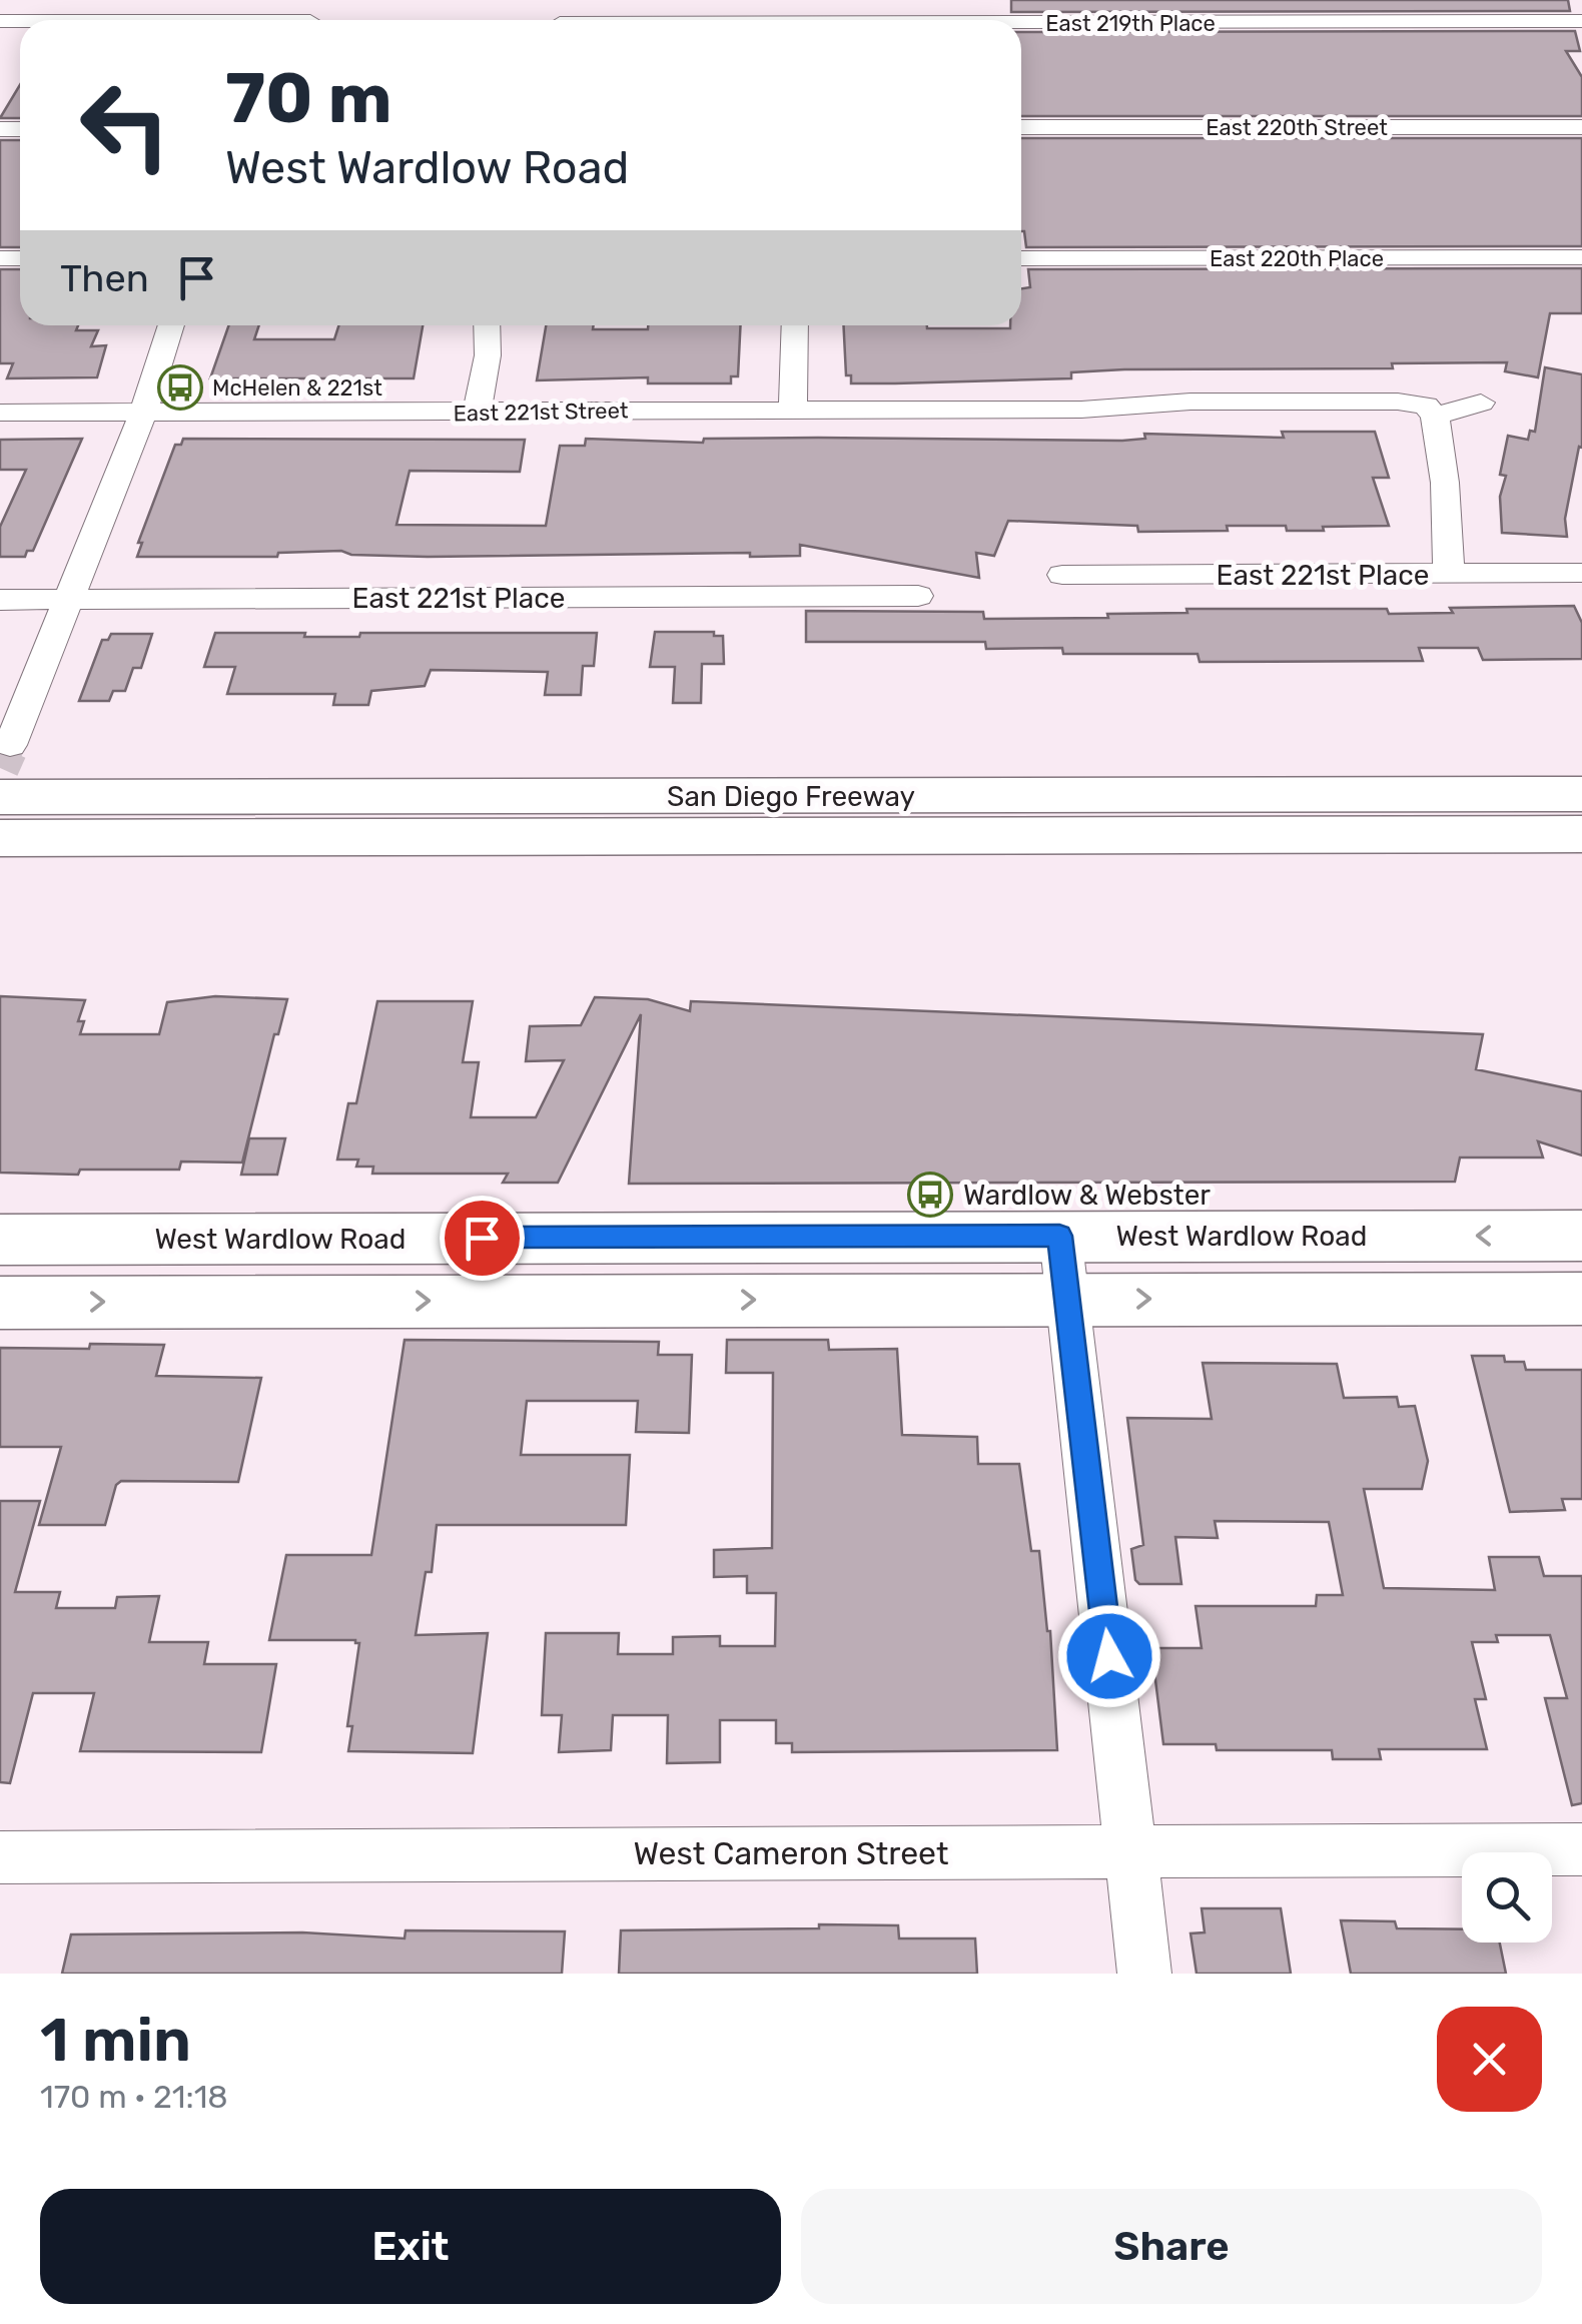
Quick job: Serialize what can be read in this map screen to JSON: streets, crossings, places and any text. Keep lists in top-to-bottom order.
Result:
{
  "streets": {
    "highway": ["San Diego Freeway"],
    "main road": ["West Wardlow Road"],
    "street": [
      "East 219th Place",
      "East 220th Street",
      "East 220th Place",
      "East 221st Street",
      "East 221st Place",
      "West Cameron Street"
    ]
  },
  "places": {
    "bus stop": ["McHelen & 221st", "Wardlow & Webster"]
  },
  "page": {
    "turn": ["70 m", "West Wardlow Road"],
    "then": "Then",
    "heading": ["1 min", "170 m · 21:18"],
    "buttons": ["Exit", "Share"]
  }
}
